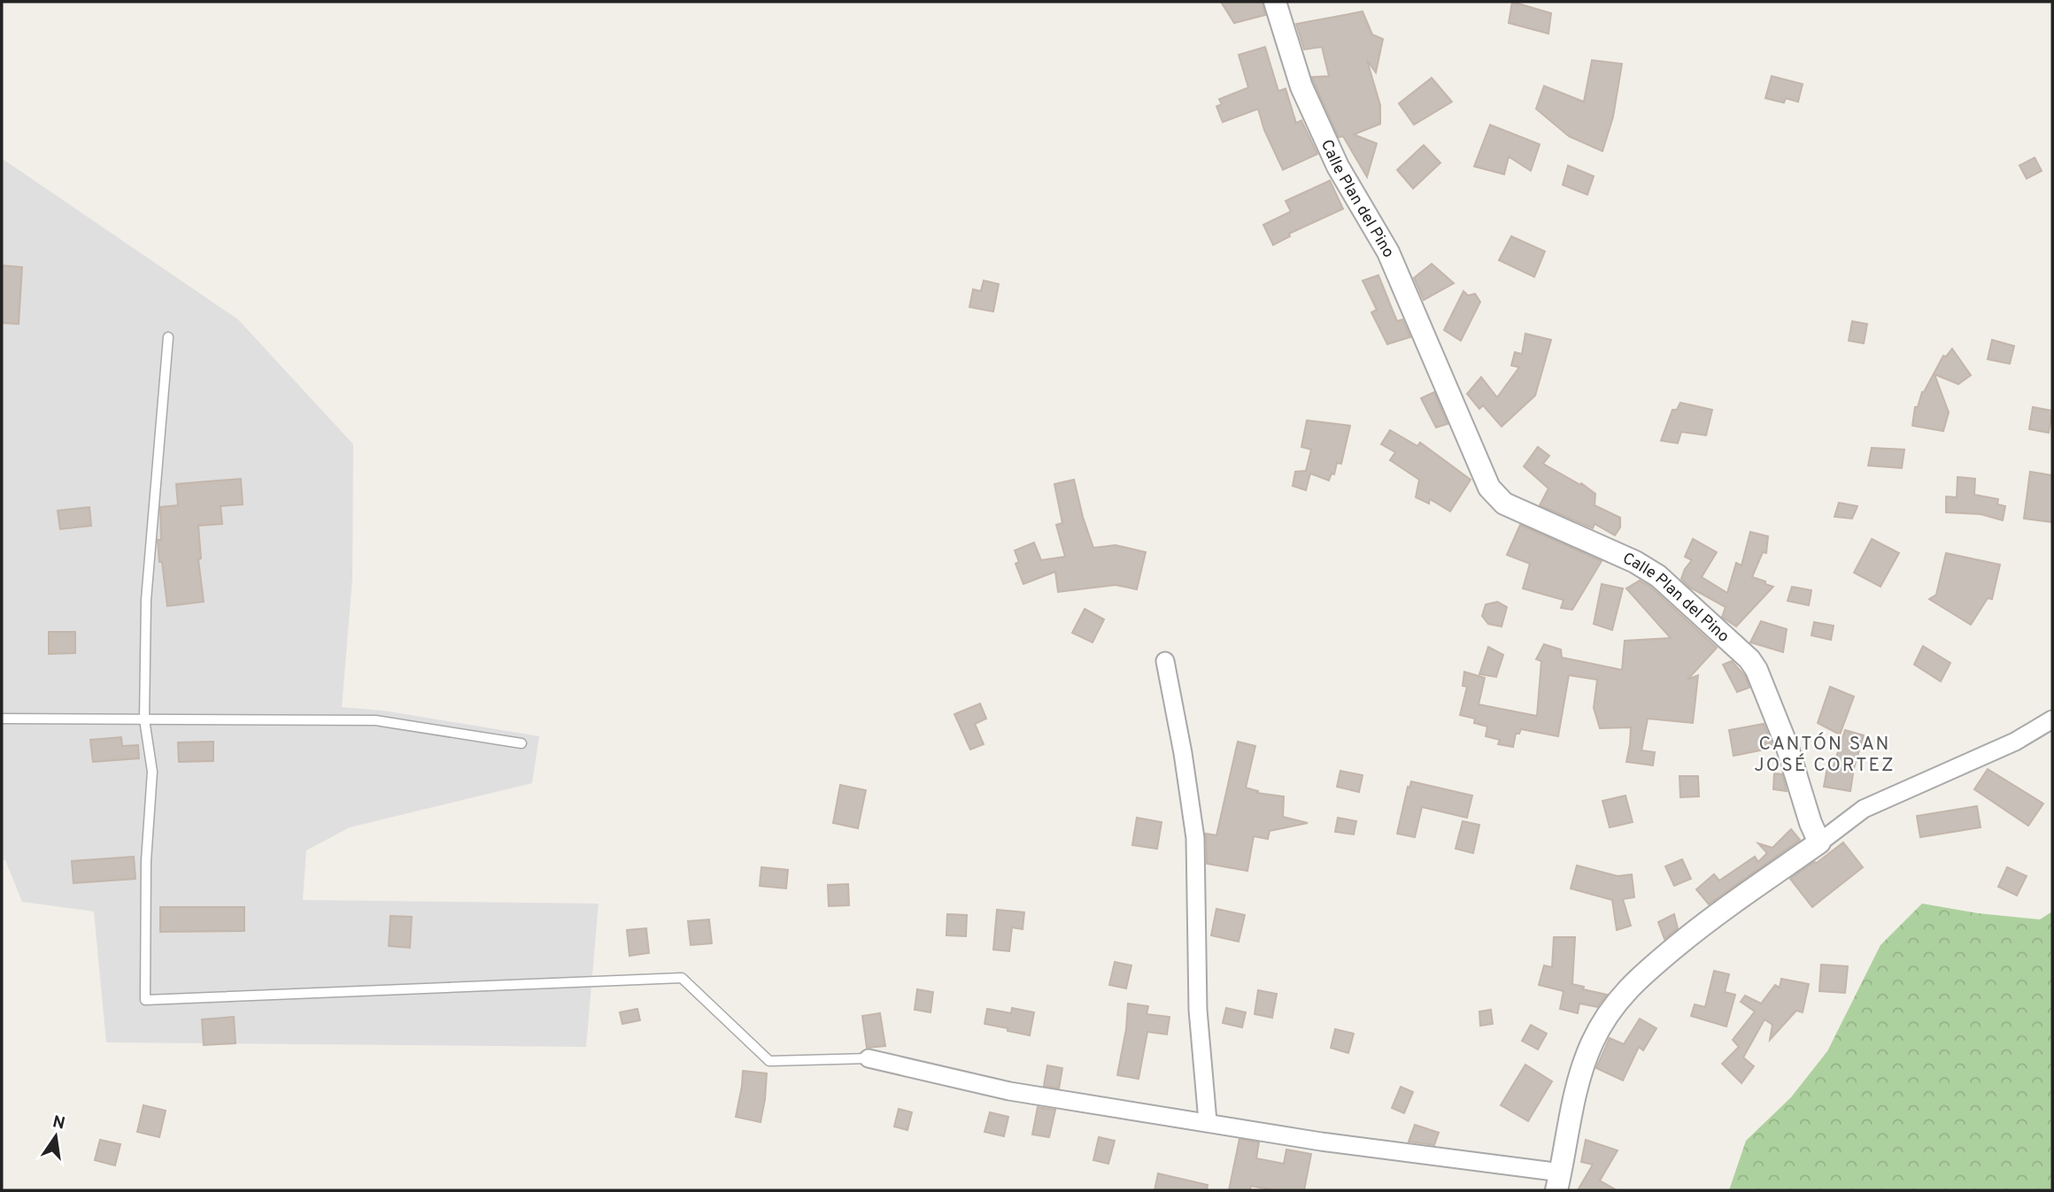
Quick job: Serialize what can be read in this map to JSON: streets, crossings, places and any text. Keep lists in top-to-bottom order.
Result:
{
  "streets": {
    "street": ["Calle Plan del Pino"]
  },
  "districts": ["CANTÓN SAN JOSÉ CORTEZ"],
  "north": "top"
}
